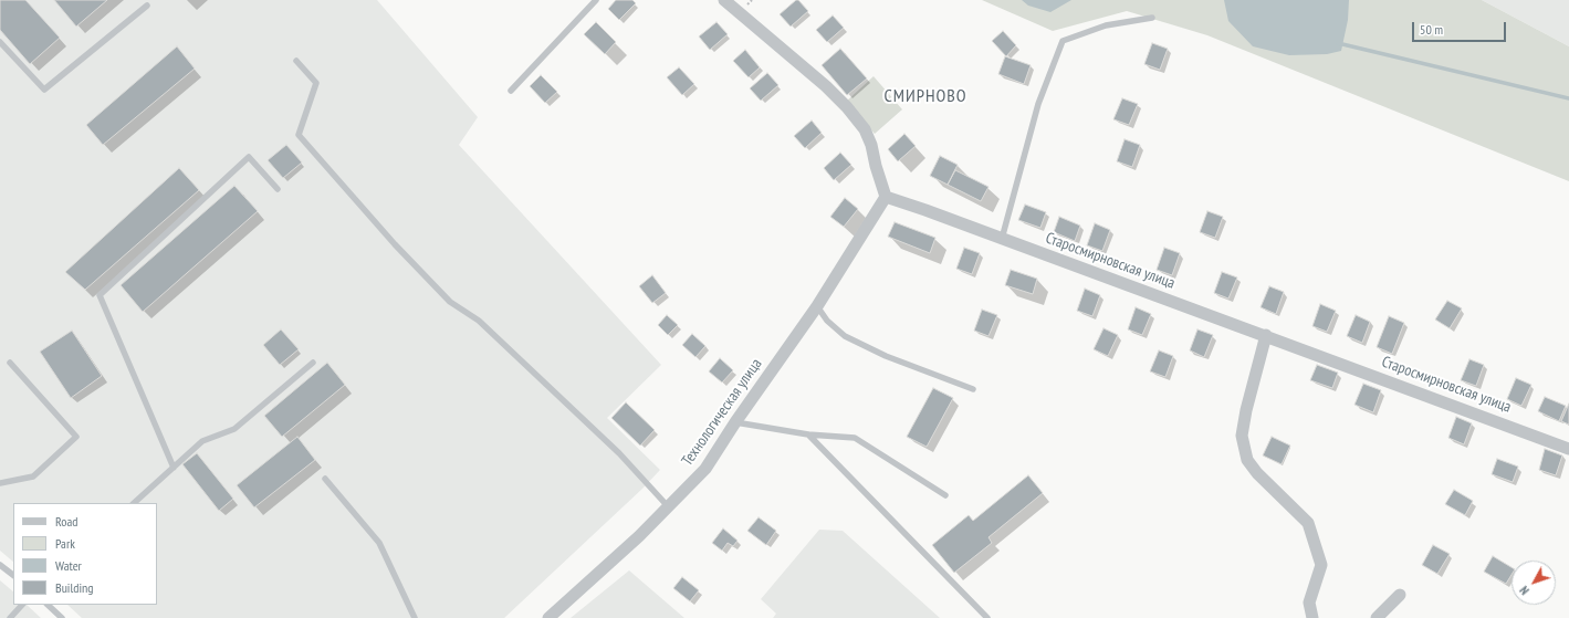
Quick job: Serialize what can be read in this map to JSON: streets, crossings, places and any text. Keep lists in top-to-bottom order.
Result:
{
  "streets": {
    "street": ["Старосмирновская улица", "Технологическая улица"]
  },
  "crossings": [
    ["Старосмирновская улица", "Технологическая улица"]
  ],
  "districts": ["СМИРНОВО"],
  "legend": [
    "Road",
    "Park",
    "Water",
    "Building"
  ],
  "scale_bar": "50 m",
  "north": "bottom left"
}
